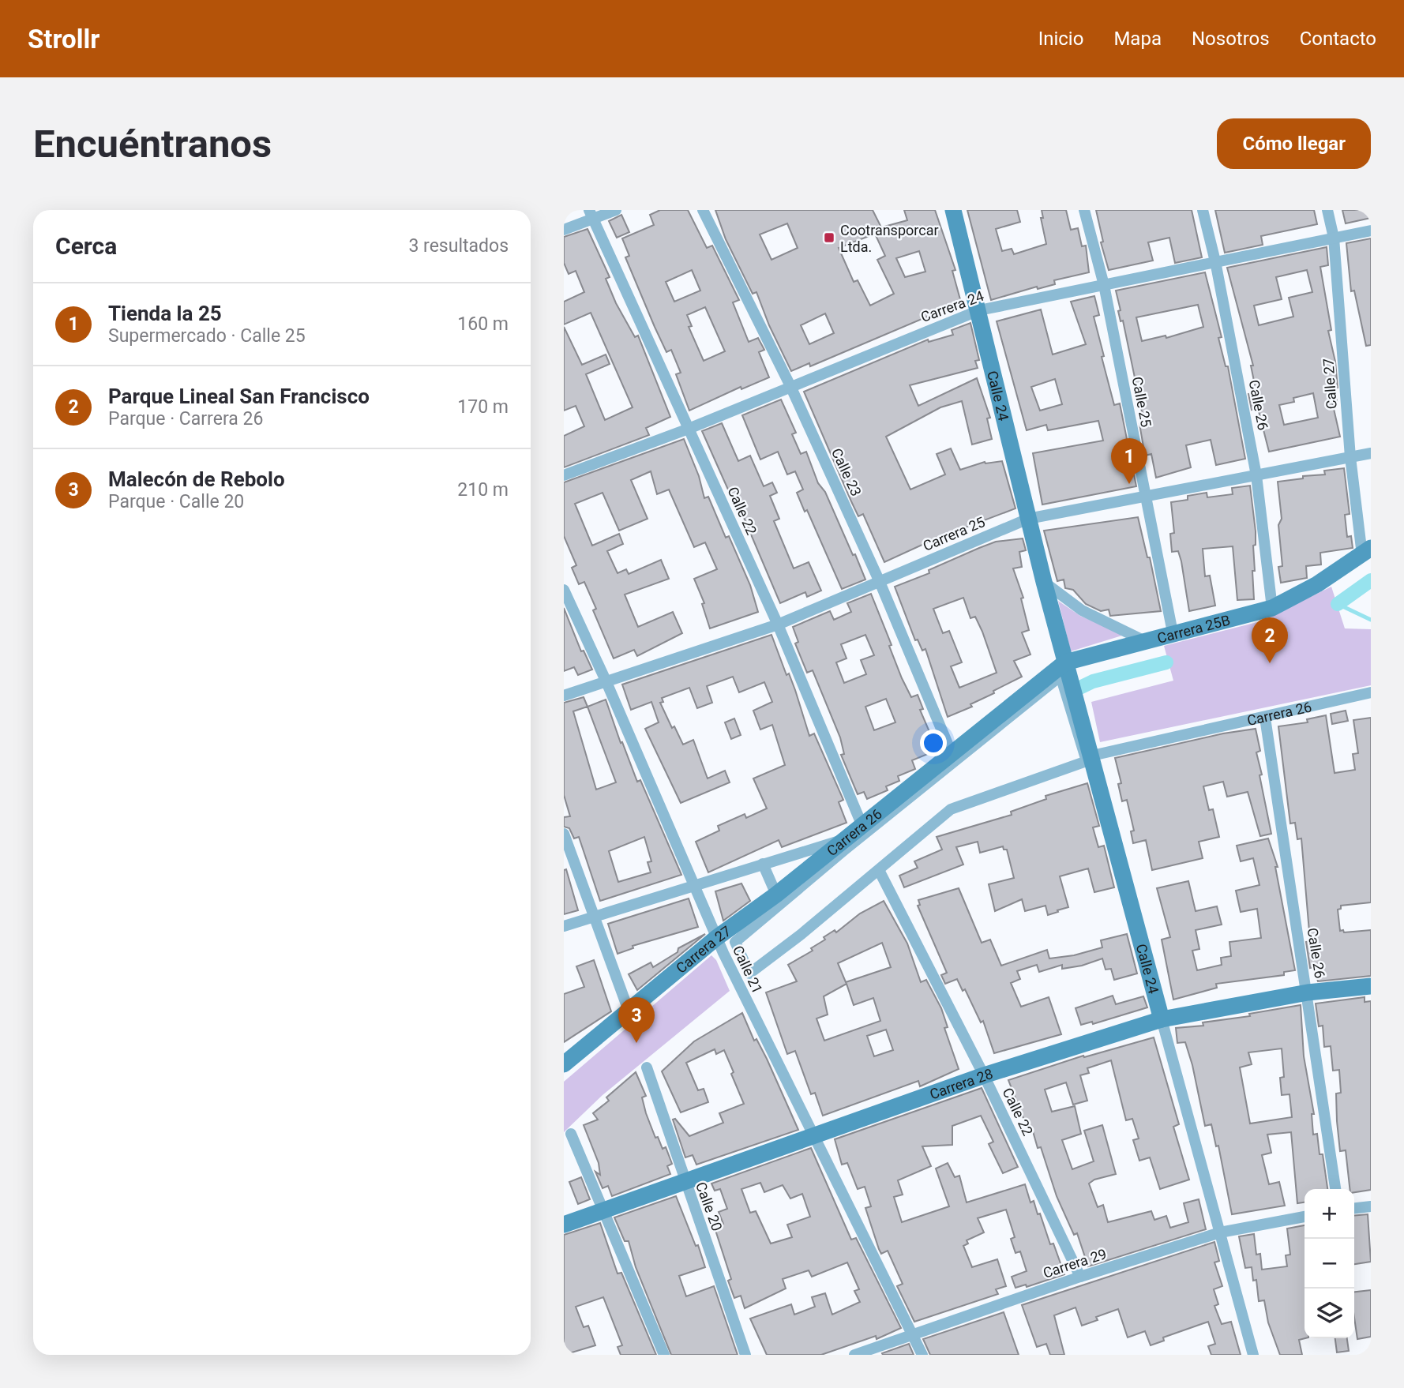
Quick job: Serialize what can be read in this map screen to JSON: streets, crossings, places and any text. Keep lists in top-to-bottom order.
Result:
{
  "streets": {
    "street": [
      "Carrera 24",
      "Calle 27",
      "Calle 24",
      "Calle 25",
      "Calle 26",
      "Calle 23",
      "Calle 22",
      "Carrera 25",
      "Carrera 25B",
      "Carrera 26",
      "Carrera 27",
      "Calle 21",
      "Carrera 28",
      "Calle 20",
      "Carrera 29"
    ]
  },
  "crossings": [
    ["Carrera 24", "Calle 27"],
    ["Carrera 24", "Calle 24"],
    ["Carrera 24", "Calle 25"],
    ["Carrera 24", "Calle 26"],
    ["Carrera 24", "Calle 23"],
    ["Carrera 24", "Calle 22"],
    ["Calle 27", "Carrera 25"],
    ["Calle 27", "Carrera 25B"],
    ["Calle 24", "Carrera 25"],
    ["Calle 24", "Carrera 25B"],
    ["Calle 24", "Carrera 26"],
    ["Calle 24", "Carrera 28"],
    ["Calle 24", "Carrera 29"],
    ["Calle 25", "Carrera 25"],
    ["Calle 25", "Carrera 25B"],
    ["Calle 26", "Carrera 25"],
    ["Calle 26", "Carrera 25B"],
    ["Calle 26", "Carrera 26"],
    ["Calle 26", "Carrera 28"],
    ["Calle 23", "Carrera 25"],
    ["Calle 23", "Carrera 26"],
    ["Calle 22", "Carrera 25"],
    ["Calle 22", "Carrera 26"],
    ["Calle 22", "Carrera 28"],
    ["Calle 22", "Carrera 29"],
    ["Carrera 25", "Calle 21"],
    ["Carrera 25B", "Carrera 26"],
    ["Carrera 26", "Carrera 27"],
    ["Carrera 26", "Calle 21"],
    ["Carrera 27", "Calle 21"],
    ["Calle 21", "Carrera 28"],
    ["Calle 21", "Carrera 29"],
    ["Carrera 28", "Calle 20"]
  ],
  "places": {
    "transit": ["Cootransporcar Ltda."]
  },
  "page": {
    "header": "Strollr",
    "nav": [
      "Inicio",
      "Mapa",
      "Nosotros",
      "Contacto"
    ],
    "buttons": "Cómo llegar",
    "title": "Encuéntranos",
    "heading": ["Cerca", "3 resultados"],
    "list": [
      {
        "mark": "1",
        "name": "Tienda la 25",
        "note": "Supermercado · Calle 25",
        "value": "160 m"
      },
      {
        "mark": "2",
        "name": "Parque Lineal San Francisco",
        "note": "Parque · Carrera 26",
        "value": "170 m"
      },
      {
        "mark": "3",
        "name": "Malecón de Rebolo",
        "note": "Parque · Calle 20",
        "value": "210 m"
      }
    ],
    "pins": ["1", "2", "3"],
    "map_buttons": ["+", "−"]
  }
}
